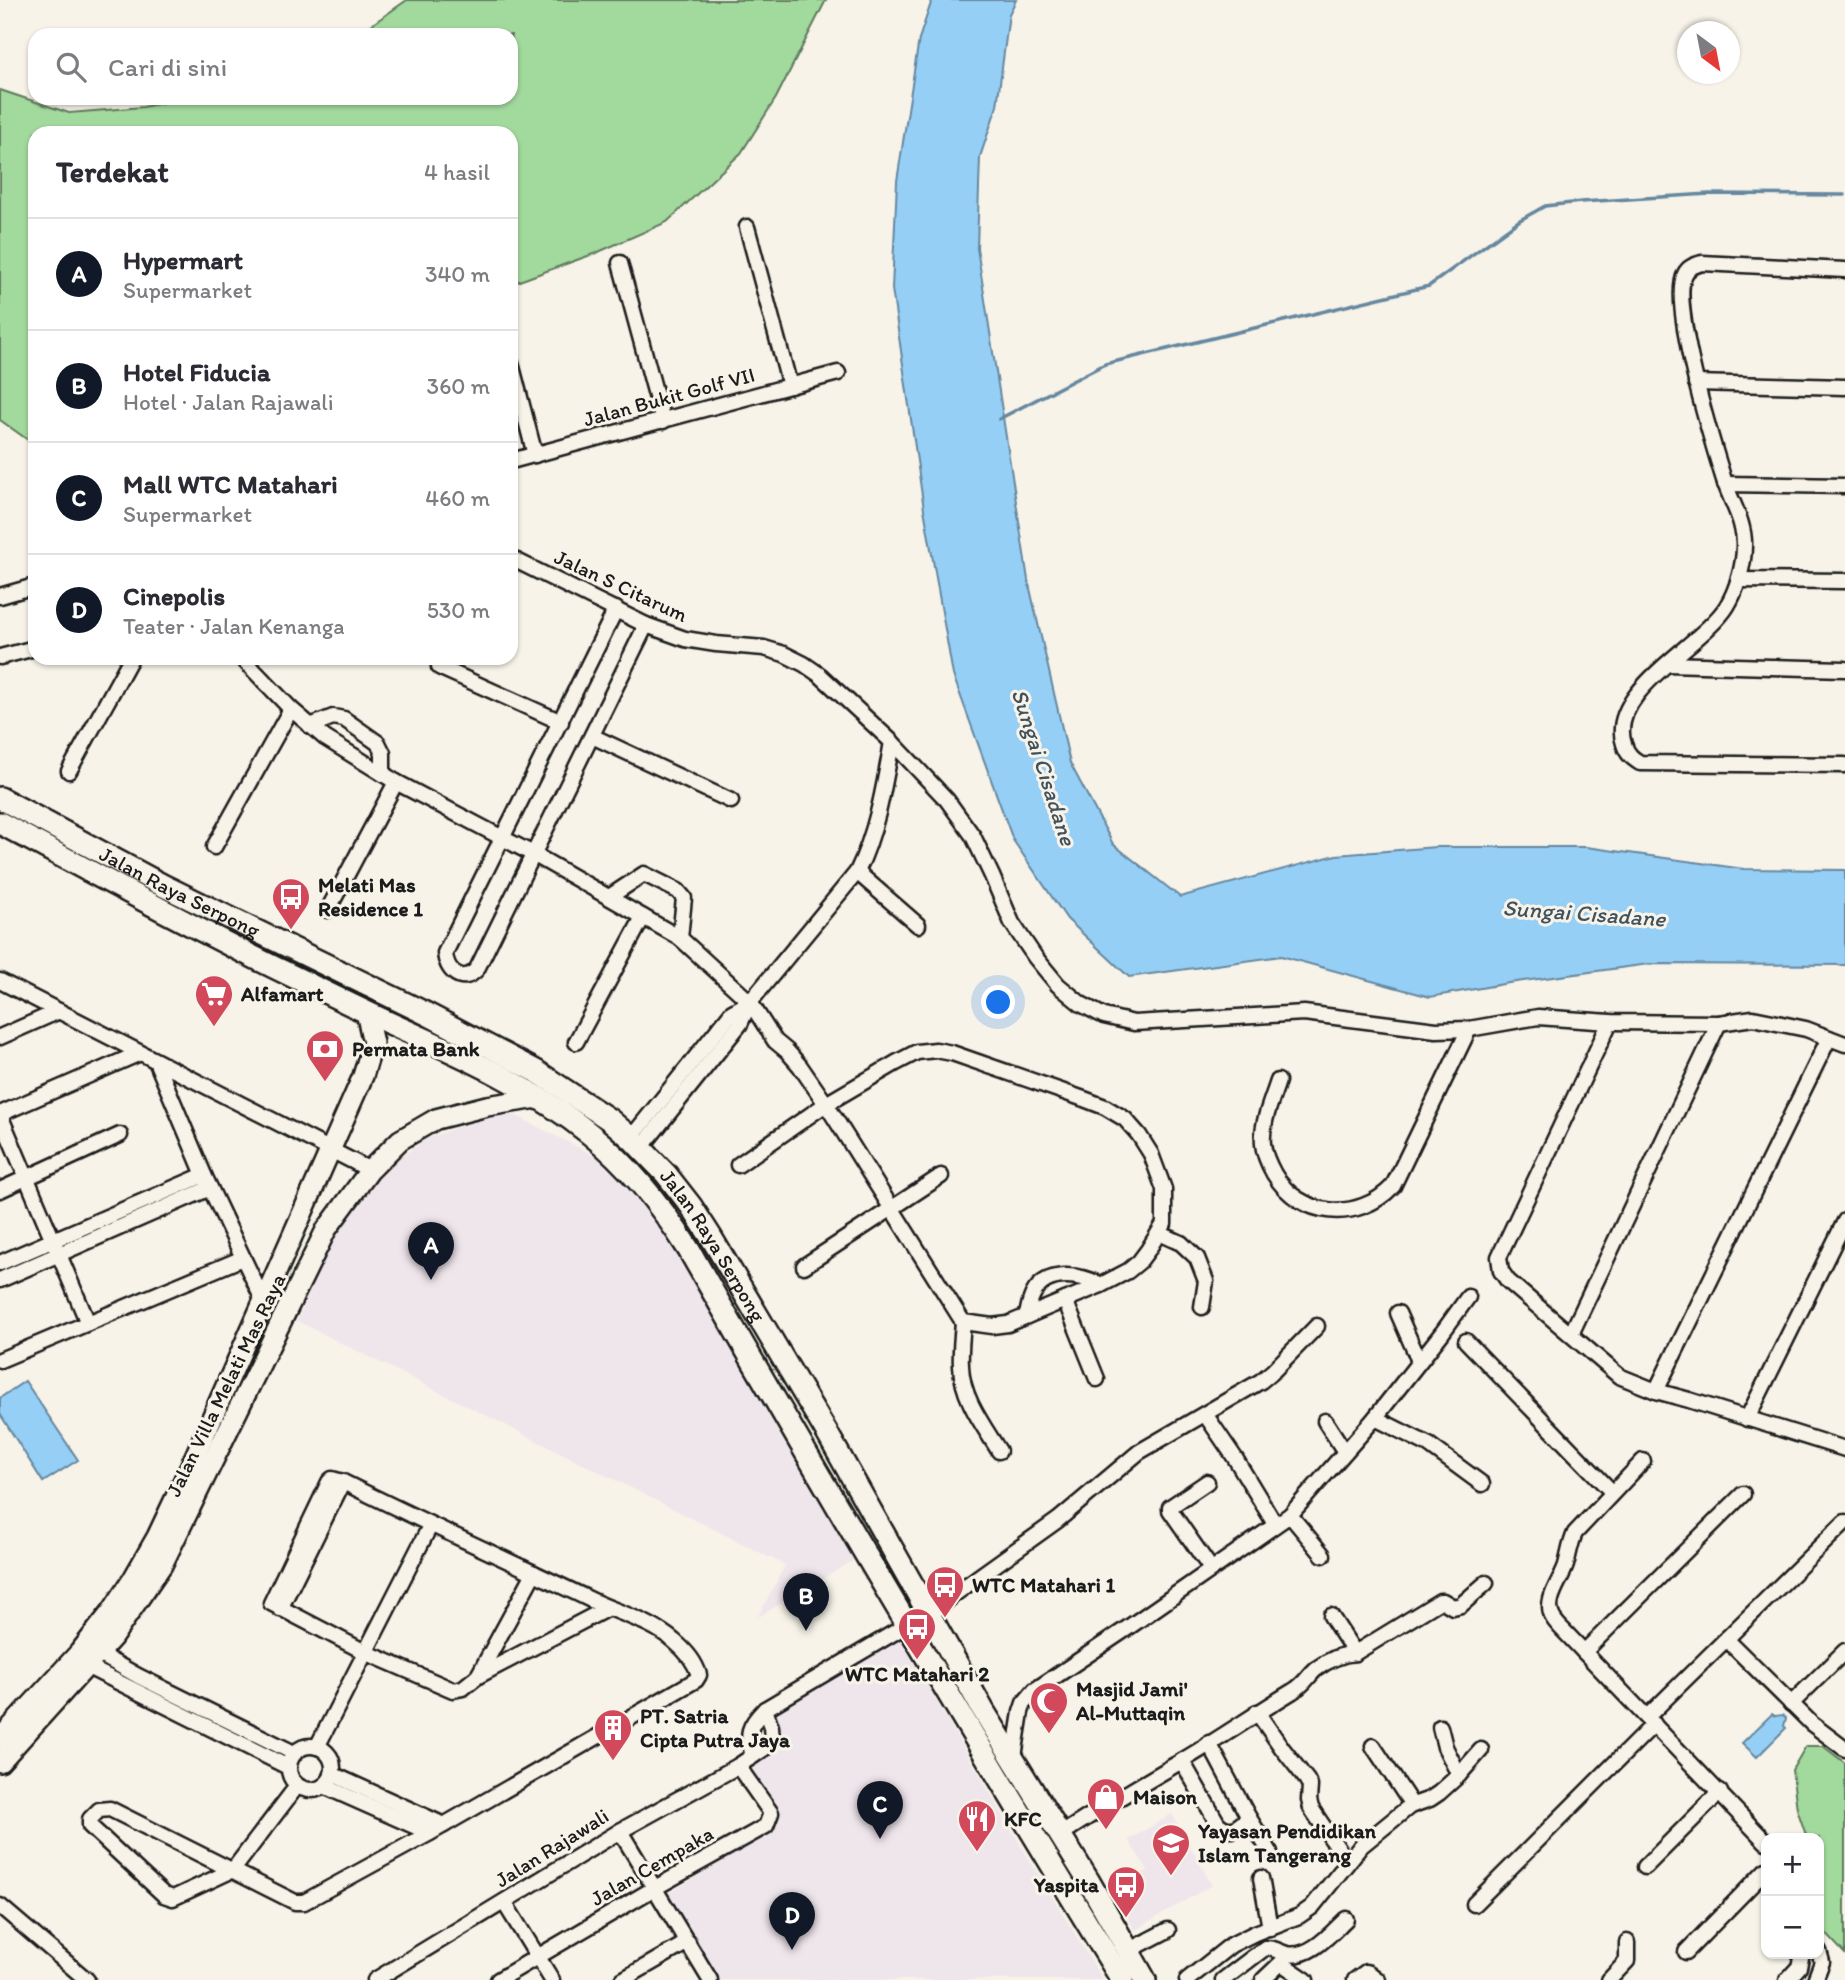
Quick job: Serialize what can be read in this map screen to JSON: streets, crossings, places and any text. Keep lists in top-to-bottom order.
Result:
{
  "streets": {
    "main road": ["Jalan Raya Serpong"],
    "street": [
      "Jalan Bukit Golf VII",
      "Jalan S Citarum",
      "Jalan Villa Melati Mas Raya",
      "Jalan Rajawali",
      "Jalan Cempaka"
    ]
  },
  "crossings": [
    ["Jalan Raya Serpong", "Jalan Villa Melati Mas Raya"],
    ["Jalan Rajawali", "Jalan Cempaka"]
  ],
  "water": ["Sungai Cisadane"],
  "places": {
    "bus stop": [
      "Melati Mas Residence 1",
      "WTC Matahari 1",
      "WTC Matahari 2",
      "Yaspita"
    ],
    "supermarket": ["Alfamart"],
    "bank": ["Permata Bank"],
    "mosque": ["Masjid Jami' Al-Muttaqin"],
    "building": ["PT. Satria Cipta Putra Jaya"],
    "shop": ["Maison"],
    "restaurant": ["KFC"],
    "school or university": ["Yayasan Pendidikan Islam Tangerang"]
  },
  "north": "bottom right",
  "page": {
    "search": "Cari di sini",
    "heading": ["Terdekat", "4 hasil"],
    "list": [
      {
        "mark": "A",
        "name": "Hypermart",
        "note": "Supermarket",
        "value": "340 m"
      },
      {
        "mark": "B",
        "name": "Hotel Fiducia",
        "note": "Hotel · Jalan Rajawali",
        "value": "360 m"
      },
      {
        "mark": "C",
        "name": "Mall WTC Matahari",
        "note": "Supermarket",
        "value": "460 m"
      },
      {
        "mark": "D",
        "name": "Cinepolis",
        "note": "Teater · Jalan Kenanga",
        "value": "530 m"
      }
    ],
    "pins": [
      "A",
      "B",
      "C",
      "D"
    ],
    "map_buttons": ["+", "−"]
  }
}
